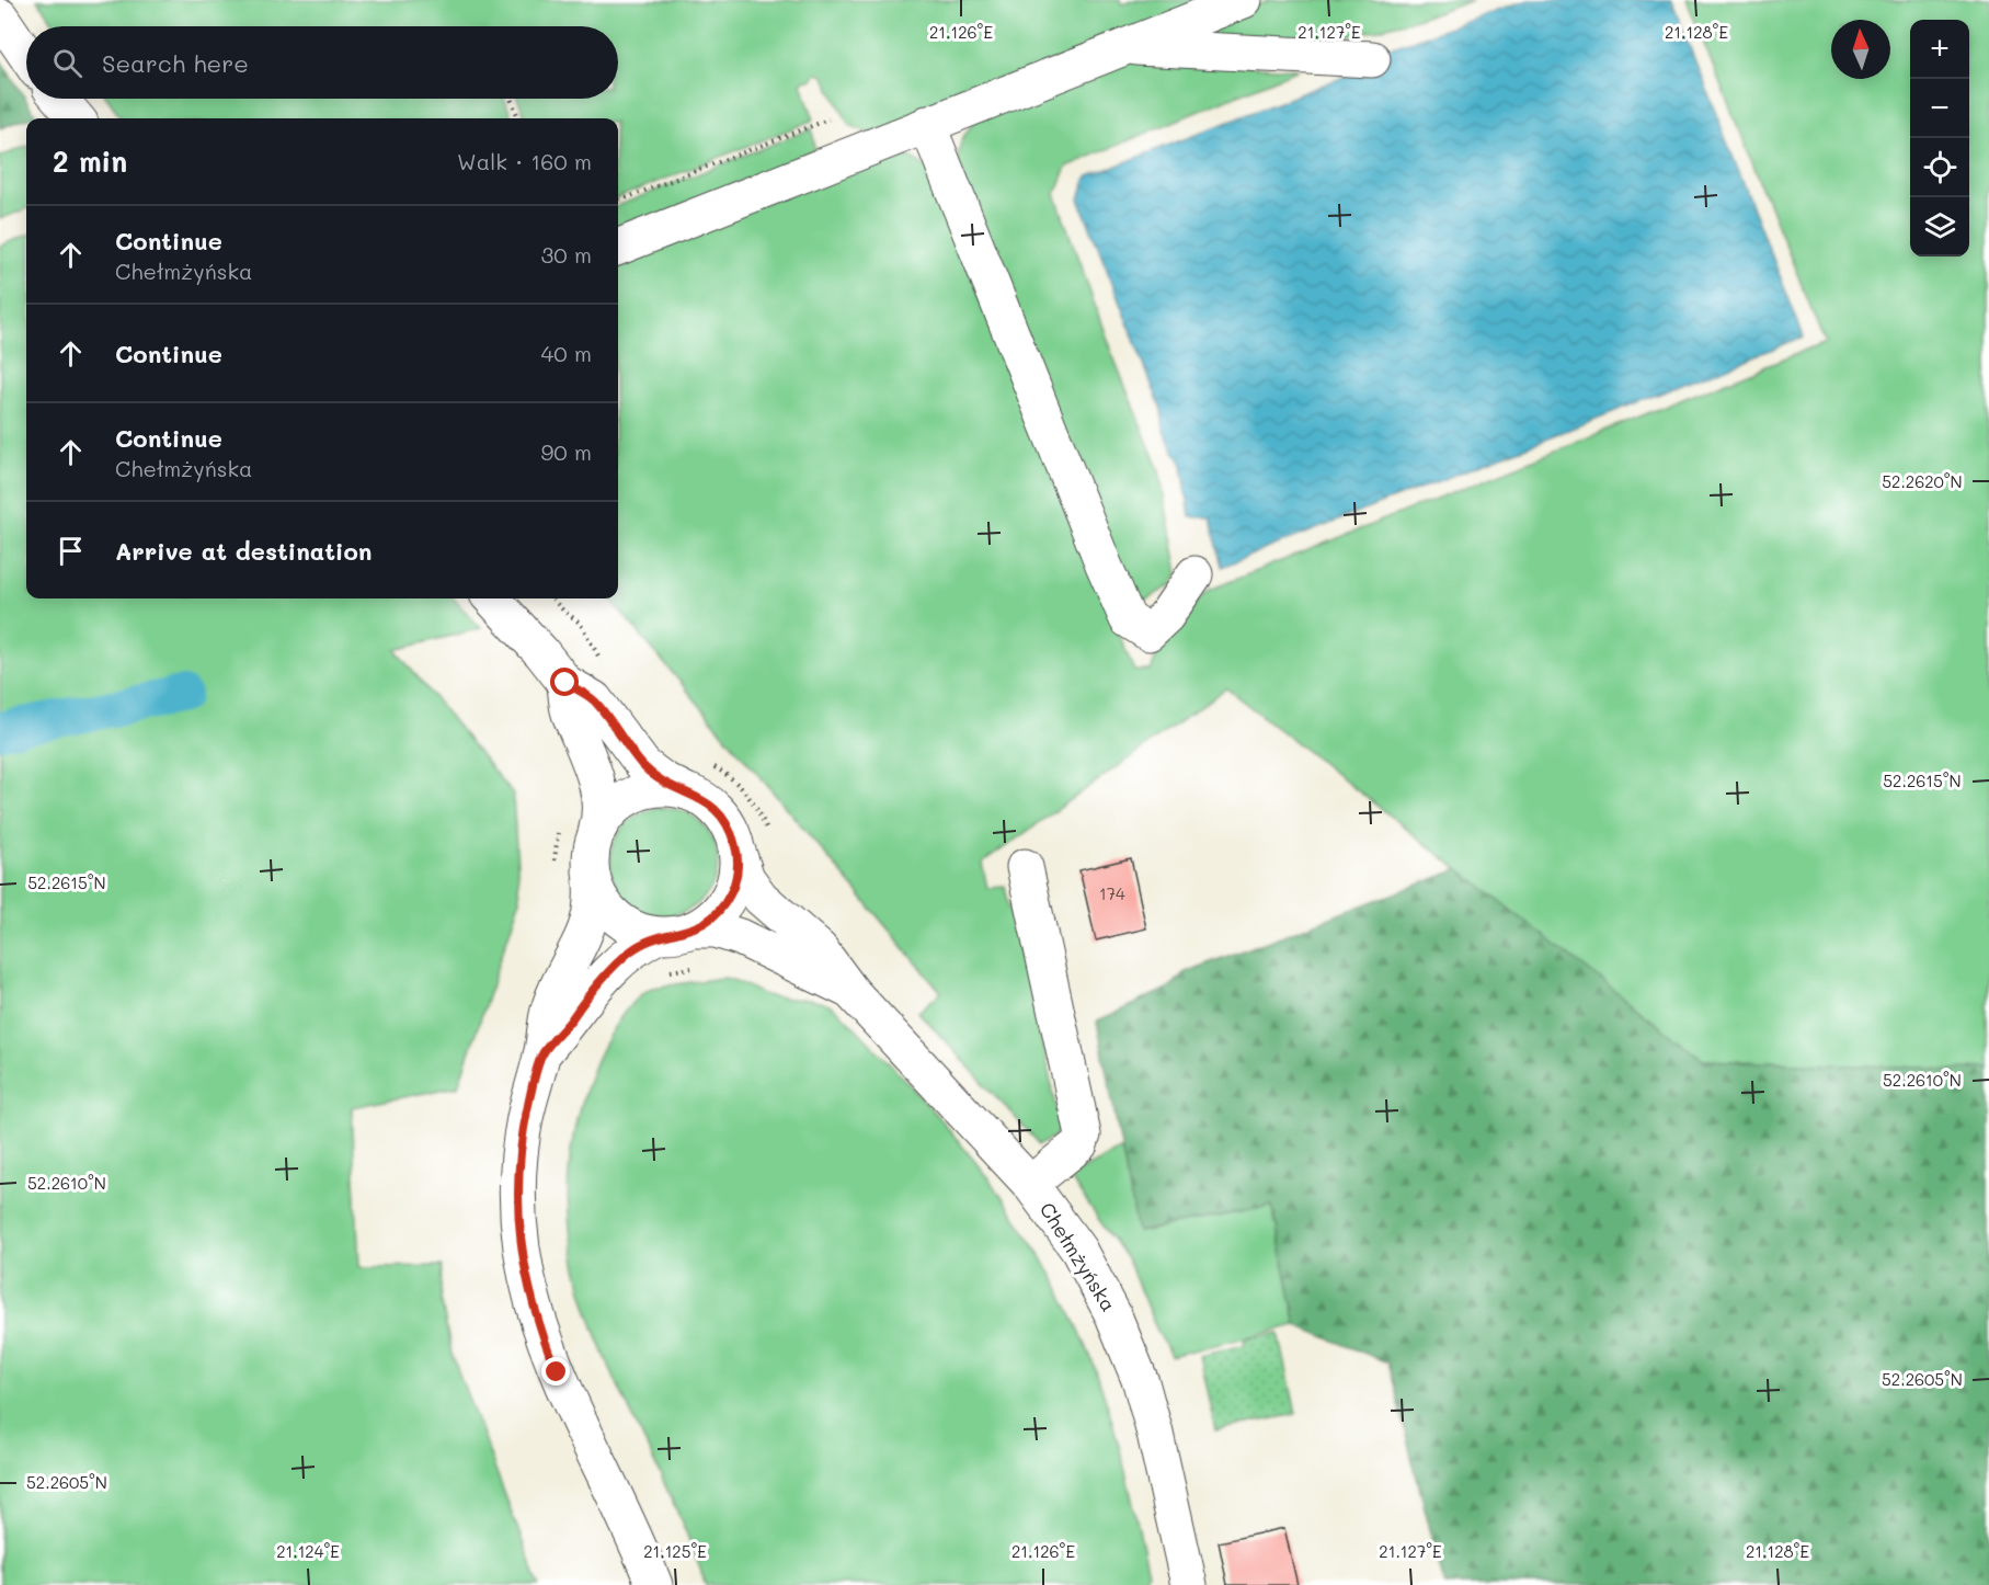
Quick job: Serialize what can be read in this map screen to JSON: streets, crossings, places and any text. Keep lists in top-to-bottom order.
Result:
{
  "streets": {
    "street": ["Chełmżyńska"]
  },
  "house_numbers": ["174"],
  "north": "top",
  "page": {
    "map_buttons": ["+", "−"],
    "search": "Search here",
    "heading": ["2 min", "Walk · 160 m"],
    "list": [
      ["Continue", "Chełmżyńska", "30 m"],
      ["Continue", "40 m"],
      ["Continue", "Chełmżyńska", "90 m"],
      "Arrive at destination"
    ]
  },
  "coordinates": [
    "21.126°E",
    "21.127°E",
    "21.128°E",
    "52.2620°N",
    "52.2615°N",
    "52.2610°N",
    "52.2605°N",
    "21.124°E",
    "21.125°E"
  ]
}
